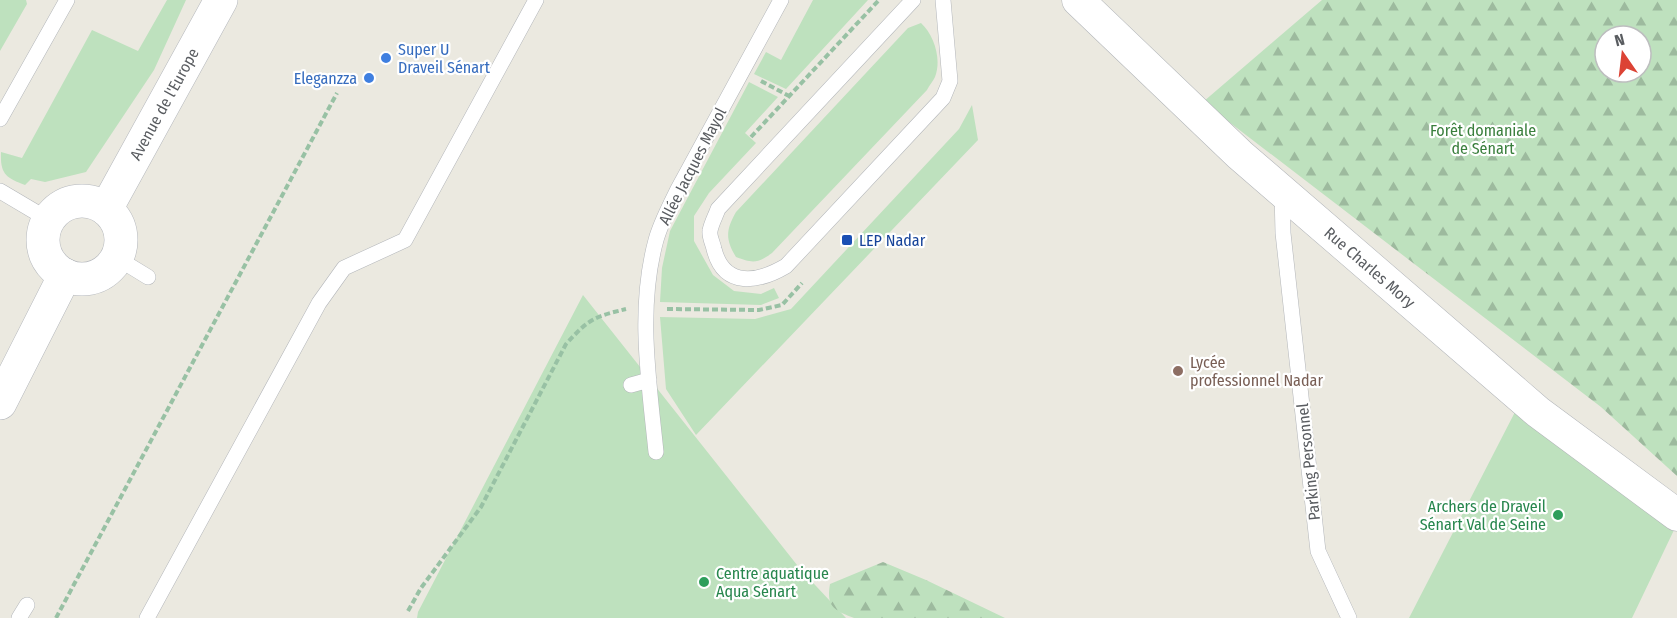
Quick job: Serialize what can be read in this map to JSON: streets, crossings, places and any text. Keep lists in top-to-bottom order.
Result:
{
  "streets": {
    "main road": ["Avenue de l'Europe"],
    "street": ["Rue Charles Mory"],
    "lane": ["Allée Jacques Mayol", "Parking Personnel"]
  },
  "crossings": [
    ["Rue Charles Mory", "Parking Personnel"]
  ],
  "parks": ["Forêt domaniale de Sénart"],
  "places": {
    "other": [
      "Super U Draveil Sénart",
      "Eleganzza",
      "Lycée professionnel Nadar",
      "Archers de Draveil Sénart Val de Seine",
      "Centre aquatique Aqua Sénart"
    ],
    "transit": ["LEP Nadar"]
  },
  "north": "top"
}
